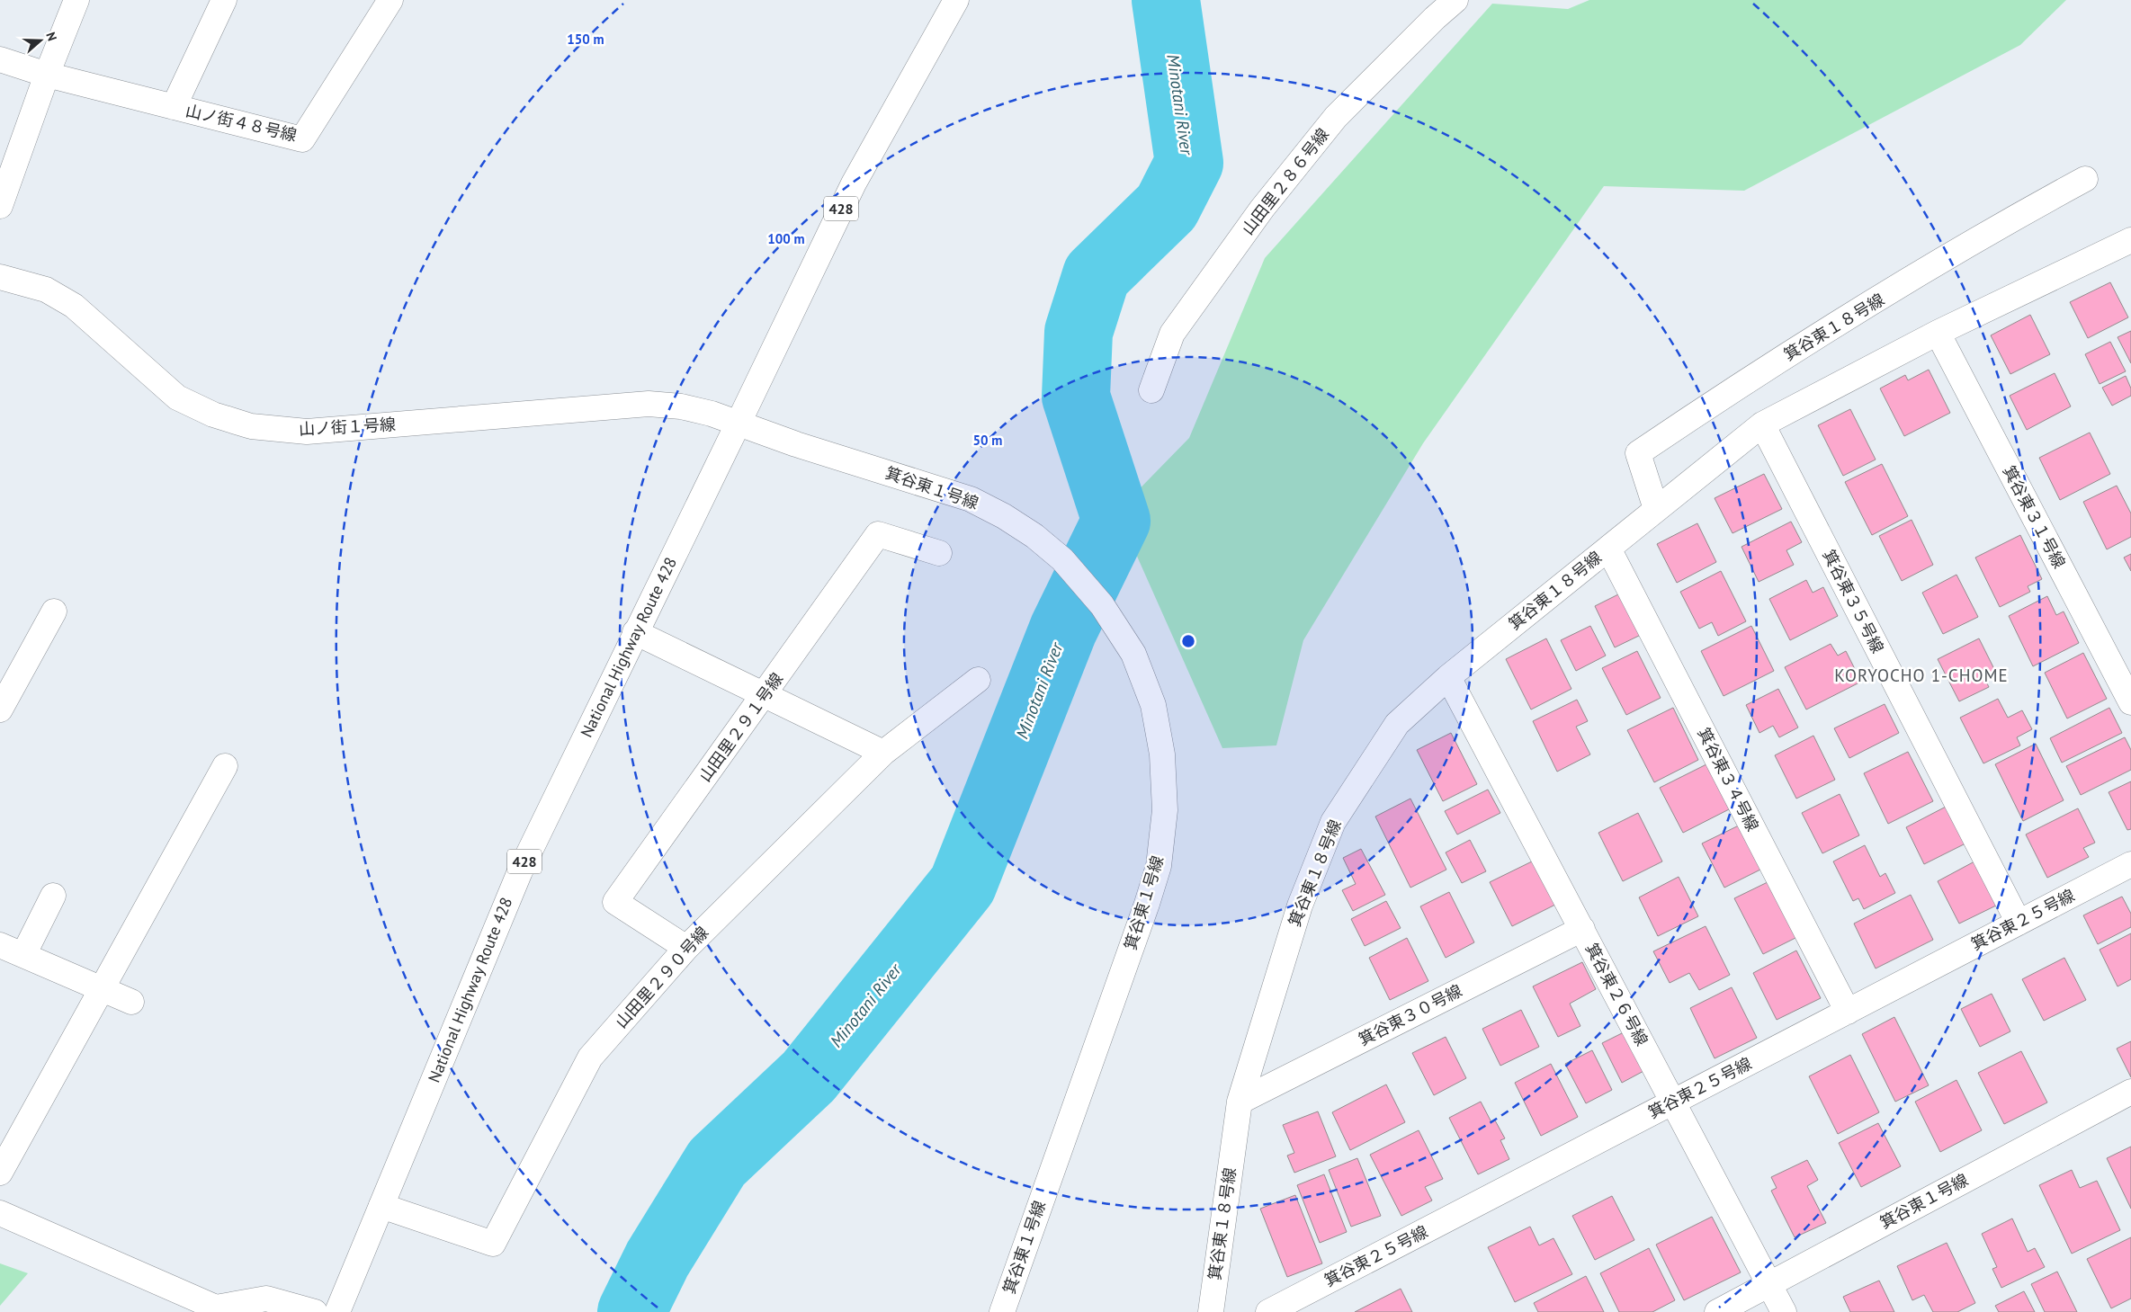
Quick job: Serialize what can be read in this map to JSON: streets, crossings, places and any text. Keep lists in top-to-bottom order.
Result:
{
  "streets": {
    "main road": [
      "山ノ街４８号線",
      "山田里２８６号線",
      "428",
      "箕谷東１８号線",
      "山ノ街１号線",
      "箕谷東１号線",
      "箕谷東３１号線",
      "箕谷東３５号線",
      "National Highway Route 428",
      "山田里２９１号線",
      "箕谷東３４号線",
      "箕谷東２５号線",
      "山田里２９０号線",
      "箕谷東２６号線",
      "箕谷東３０号線"
    ]
  },
  "crossings": [
    ["箕谷東１８号線", "箕谷東３１号線"],
    ["箕谷東１８号線", "箕谷東３５号線"],
    ["箕谷東１８号線", "箕谷東３４号線"],
    ["箕谷東１８号線", "箕谷東２６号線"],
    ["箕谷東１８号線", "箕谷東３０号線"],
    ["山ノ街１号線", "箕谷東１号線"],
    ["山ノ街１号線", "National Highway Route 428"],
    ["箕谷東１号線", "National Highway Route 428"],
    ["箕谷東１号線", "箕谷東２６号線"],
    ["箕谷東３５号線", "箕谷東２５号線"],
    ["National Highway Route 428", "山田里２９０号線"],
    ["山田里２９１号線", "山田里２９０号線"],
    ["箕谷東３４号線", "箕谷東２５号線"],
    ["箕谷東２５号線", "箕谷東２６号線"],
    ["箕谷東２６号線", "箕谷東３０号線"]
  ],
  "districts": ["KORYOCHO 1-CHOME"],
  "water": ["Minotani River"],
  "north": "right",
  "rings": ["150 m", "100 m", "50 m"]
}
